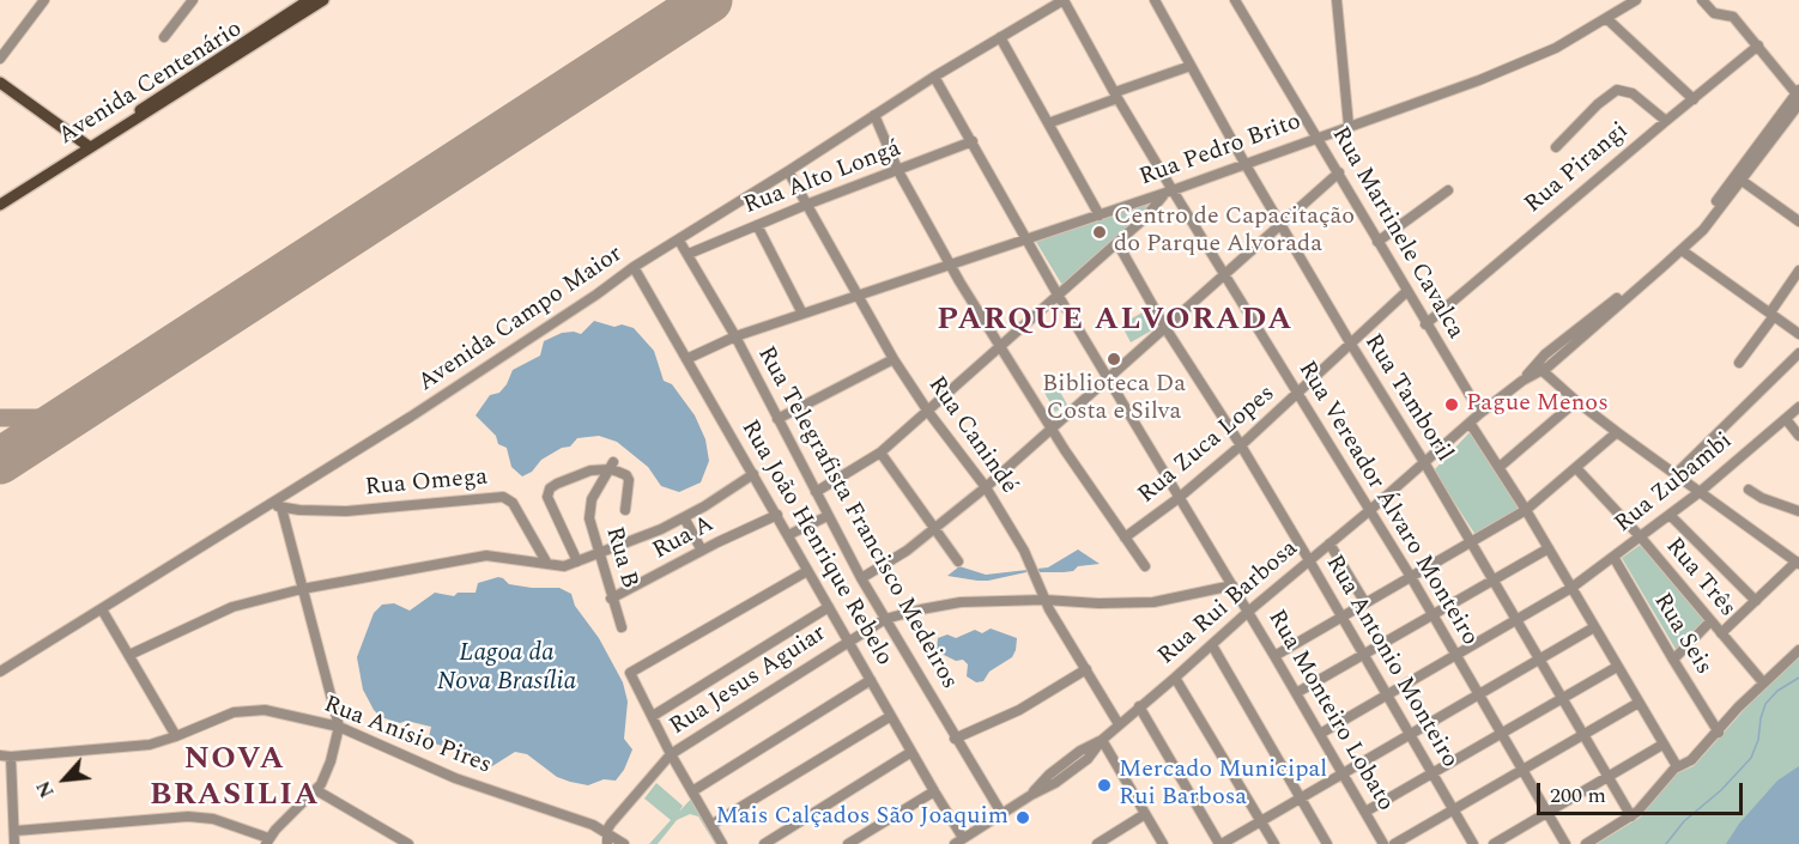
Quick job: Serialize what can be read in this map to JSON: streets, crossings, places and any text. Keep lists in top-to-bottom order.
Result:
{
  "streets": {
    "main road": ["Avenida Centenário"],
    "street": [
      "Rua Pedro Brito",
      "Rua Pirangi",
      "Rua Alto Longá",
      "Rua Martinele Cavalca",
      "Avenida Campo Maior",
      "Rua Tamboril",
      "Rua Canindé",
      "Rua Zuca Lopes",
      "Rua Omega",
      "Rua Zubambi",
      "Rua Vereador Álvaro Monteiro",
      "Rua Telegrafista Francisco Medeiros",
      "Rua A",
      "Rua João Henrique Rebelo",
      "Rua B",
      "Rua Três",
      "Rua Rui Barbosa",
      "Rua Seis",
      "Rua Antonio Monteiro",
      "Rua Jesus Aguiar",
      "Rua Monteiro Lobato",
      "Rua Anísio Pires"
    ]
  },
  "crossings": [
    ["Rua Pedro Brito", "Rua Martinele Cavalca"],
    ["Rua Pedro Brito", "Rua Tamboril"],
    ["Rua Pedro Brito", "Rua Canindé"],
    ["Rua Pedro Brito", "Rua Vereador Álvaro Monteiro"],
    ["Rua Pedro Brito", "Rua Telegrafista Francisco Medeiros"],
    ["Rua Pedro Brito", "Rua João Henrique Rebelo"],
    ["Rua Pedro Brito", "Rua Monteiro Lobato"],
    ["Rua Pirangi", "Rua Martinele Cavalca"],
    ["Rua Alto Longá", "Rua Canindé"],
    ["Rua Alto Longá", "Rua Telegrafista Francisco Medeiros"],
    ["Rua Alto Longá", "Rua Monteiro Lobato"],
    ["Rua Martinele Cavalca", "Rua Zuca Lopes"],
    ["Rua Martinele Cavalca", "Rua Rui Barbosa"],
    ["Avenida Campo Maior", "Rua Canindé"],
    ["Avenida Campo Maior", "Rua Omega"],
    ["Avenida Campo Maior", "Rua Vereador Álvaro Monteiro"],
    ["Avenida Campo Maior", "Rua Telegrafista Francisco Medeiros"],
    ["Avenida Campo Maior", "Rua João Henrique Rebelo"],
    ["Avenida Campo Maior", "Rua Monteiro Lobato"],
    ["Rua Tamboril", "Rua Zuca Lopes"],
    ["Rua Tamboril", "Rua Zubambi"],
    ["Rua Tamboril", "Rua Rui Barbosa"],
    ["Rua Canindé", "Rua Rui Barbosa"],
    ["Rua Canindé", "Rua Jesus Aguiar"],
    ["Rua Zuca Lopes", "Rua Vereador Álvaro Monteiro"],
    ["Rua Zuca Lopes", "Rua Antonio Monteiro"],
    ["Rua Zuca Lopes", "Rua Monteiro Lobato"],
    ["Rua Zubambi", "Rua Vereador Álvaro Monteiro"],
    ["Rua Zubambi", "Rua Três"],
    ["Rua Zubambi", "Rua Seis"],
    ["Rua Zubambi", "Rua Antonio Monteiro"],
    ["Rua Zubambi", "Rua Monteiro Lobato"],
    ["Rua Vereador Álvaro Monteiro", "Rua Rui Barbosa"],
    ["Rua Telegrafista Francisco Medeiros", "Rua Rui Barbosa"],
    ["Rua Telegrafista Francisco Medeiros", "Rua Jesus Aguiar"],
    ["Rua A", "Rua João Henrique Rebelo"],
    ["Rua A", "Rua B"],
    ["Rua João Henrique Rebelo", "Rua Rui Barbosa"],
    ["Rua João Henrique Rebelo", "Rua Jesus Aguiar"],
    ["Rua Rui Barbosa", "Rua Antonio Monteiro"],
    ["Rua Rui Barbosa", "Rua Monteiro Lobato"],
    ["Rua Jesus Aguiar", "Rua Monteiro Lobato"],
    ["Rua Jesus Aguiar", "Rua Anísio Pires"]
  ],
  "districts": ["PARQUE ALVORADA", "NOVA BRASILIA"],
  "water": ["Lagoa da Nova Brasília"],
  "places": [
    "Centro de Capacitação do Parque Alvorada",
    "Biblioteca Da Costa e Silva",
    "Pague Menos",
    "Mercado Municipal Rui Barbosa",
    "Mais Calçados São Joaquim"
  ],
  "scale_bar": "200 m",
  "north": "bottom left"
}
